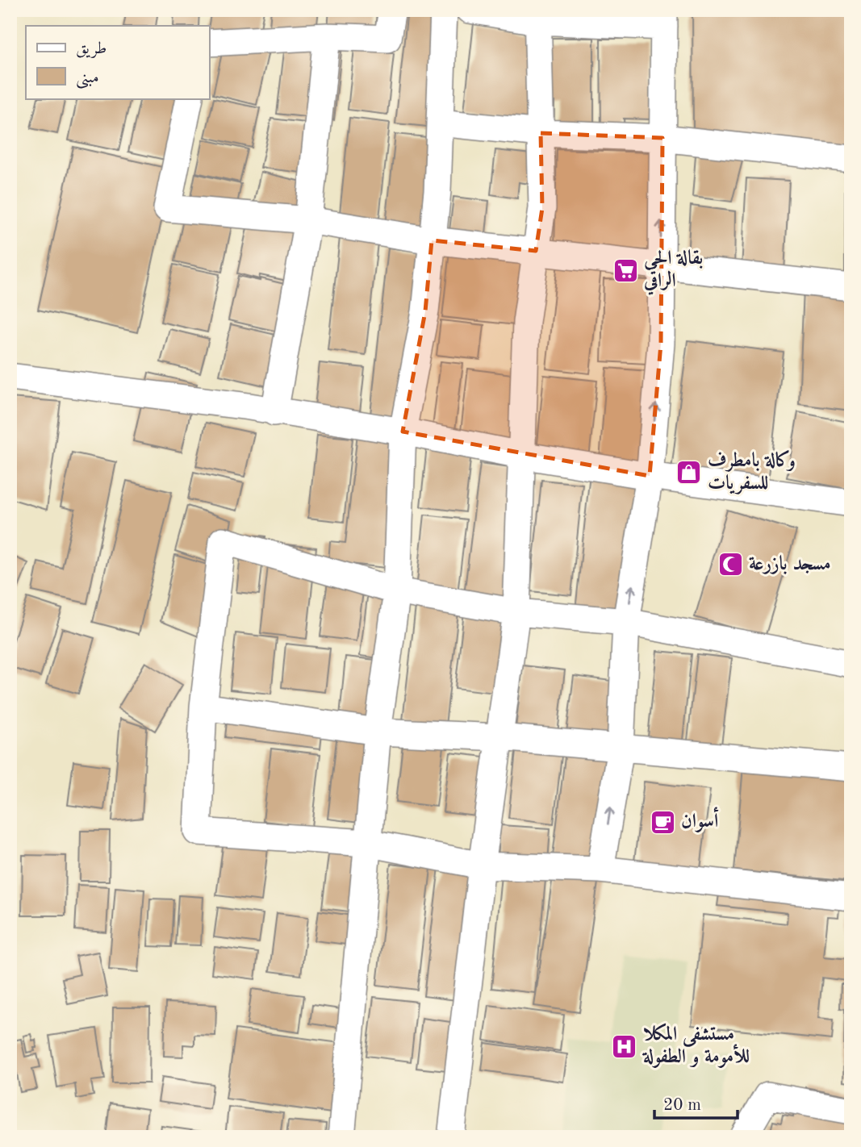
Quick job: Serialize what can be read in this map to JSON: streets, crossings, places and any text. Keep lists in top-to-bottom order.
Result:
{
  "places": {
    "supermarket": ["بقالة الحي الراقي"],
    "shop": ["وكالة بامطرف للسفريات"],
    "mosque": ["مسجد بازرعة"],
    "cafe": ["أسوان"],
    "hospital": ["مستشفى المكلا للأمومة و الطفولة"]
  },
  "legend": ["طريق", "مبنى"],
  "scale_bar": "20 m"
}
